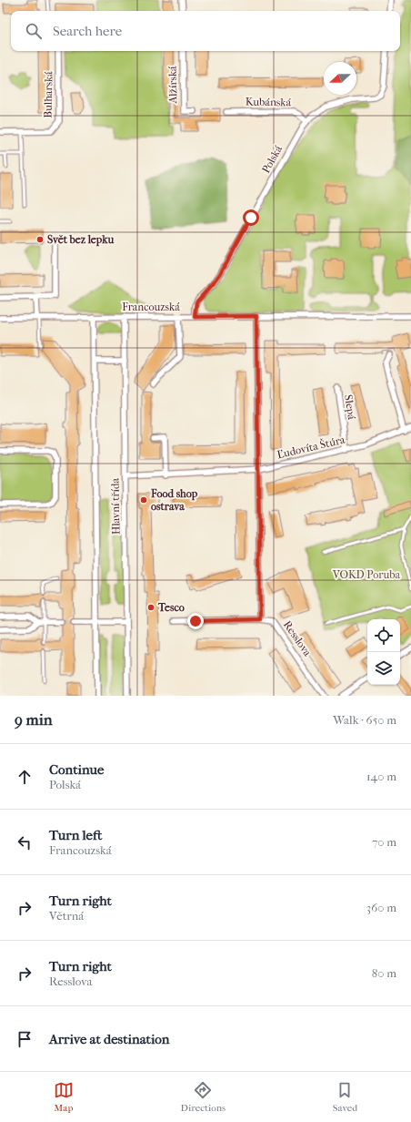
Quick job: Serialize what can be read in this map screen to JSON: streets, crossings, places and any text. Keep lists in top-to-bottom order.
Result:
{
  "streets": {
    "street": [
      "Alžírská",
      "Bulharská",
      "Kubánská",
      "Polská",
      "Francouzská",
      "Slepá",
      "Ľudovíta Štúra",
      "Hlavní třída",
      "Resslova"
    ]
  },
  "crossings": [
    ["Kubánská", "Polská"],
    ["Polská", "Francouzská"],
    ["Francouzská", "Hlavní třída"],
    ["Slepá", "Ľudovíta Štúra"],
    ["Ľudovíta Štúra", "Hlavní třída"]
  ],
  "parks": ["VOKD Poruba"],
  "places": ["Svět bez lepku", "Food shop ostrava", "Tesco"],
  "north": "left",
  "page": {
    "search": "Search here",
    "heading": ["9 min", "Walk · 650 m"],
    "list": [
      ["Continue", "Polská", "140 m"],
      ["Turn left", "Francouzská", "70 m"],
      ["Turn right", "Větrná", "360 m"],
      ["Turn right", "Resslova", "80 m"],
      "Arrive at destination"
    ],
    "nav": ["Map", "Directions", "Saved"]
  }
}
